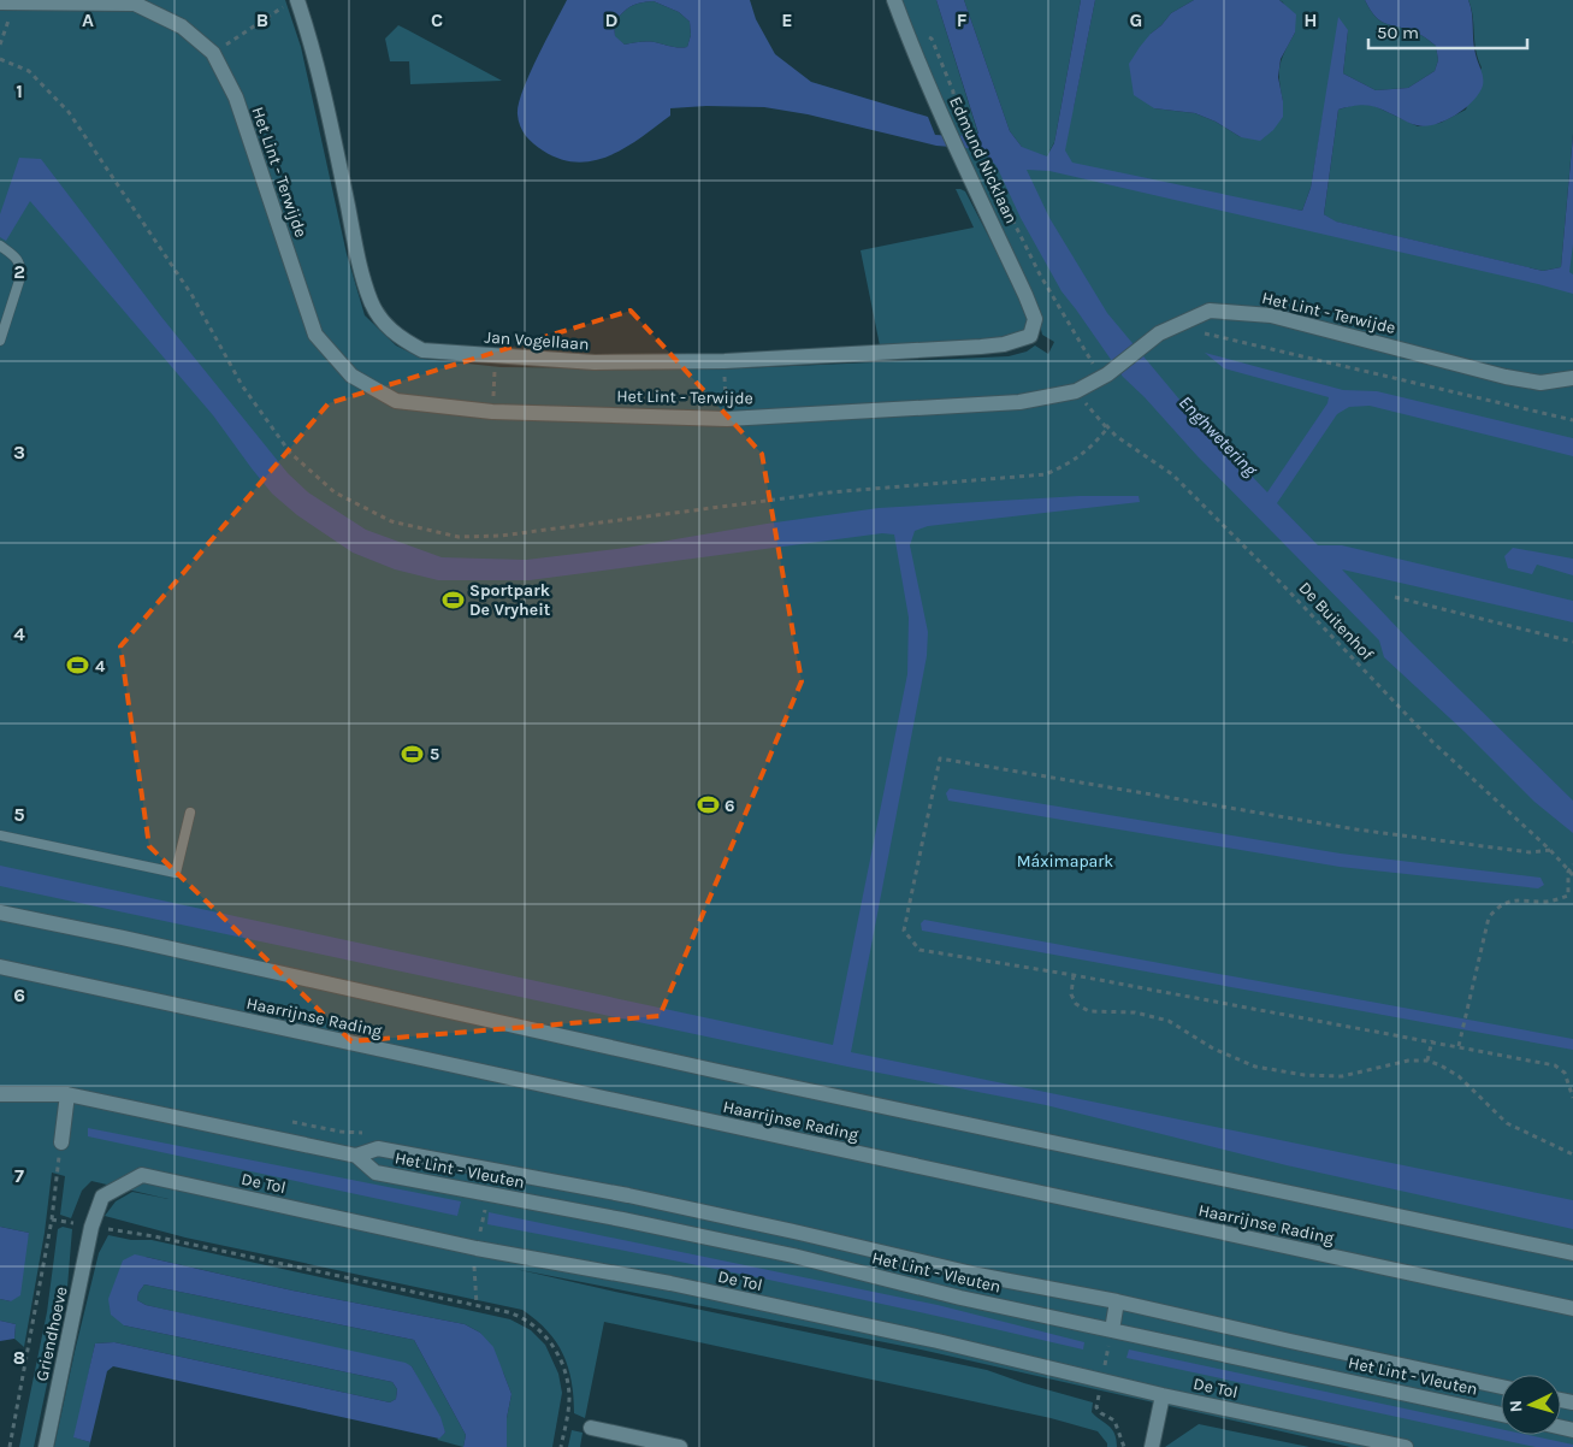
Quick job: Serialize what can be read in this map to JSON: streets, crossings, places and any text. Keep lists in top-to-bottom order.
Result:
{
  "streets": {
    "street": [
      "Edmund Nicklaan",
      "Het Lint - Terwijde",
      "Jan Vogellaan",
      "Haarrijnse Rading",
      "Het Lint - Vleuten",
      "De Tol",
      "Griendhoeve"
    ],
    "path": ["De Buitenhof"]
  },
  "crossings": [
    ["Edmund Nicklaan", "Jan Vogellaan"],
    ["Het Lint - Terwijde", "De Buitenhof"],
    ["De Tol", "Griendhoeve"]
  ],
  "water": ["Enghwetering"],
  "parks": ["Máximapark"],
  "places": {
    "sports": [
      "Sportpark De Vryheit",
      "4",
      "5",
      "6"
    ]
  },
  "scale_bar": "50 m",
  "north": "left",
  "grid": {
    "columns": [
      "A",
      "B",
      "C",
      "D",
      "E",
      "F",
      "G",
      "H"
    ],
    "rows": [
      "1",
      "2",
      "3",
      "4",
      "5",
      "6",
      "7",
      "8"
    ]
  }
}
